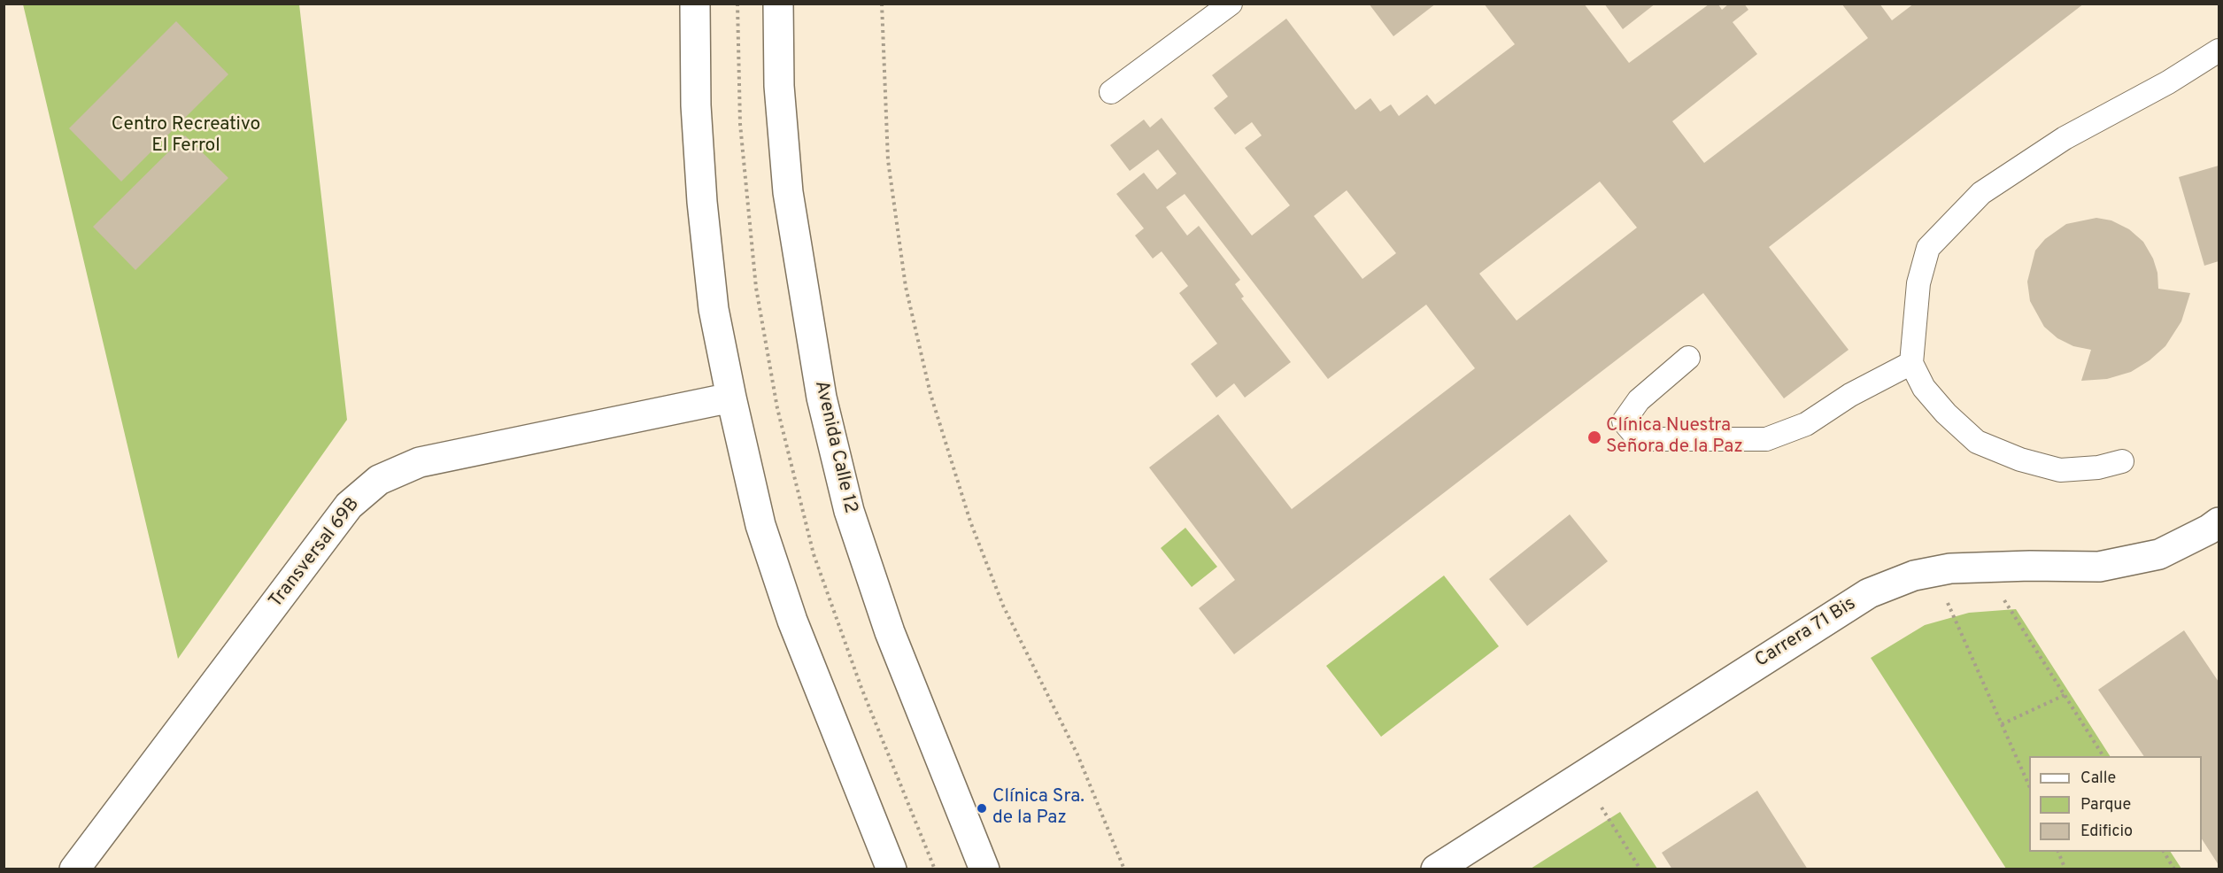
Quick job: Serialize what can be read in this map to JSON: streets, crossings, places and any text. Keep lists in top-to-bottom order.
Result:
{
  "streets": {
    "main road": ["Avenida Calle 12", "Transversal 69B", "Carrera 71 Bis"]
  },
  "parks": ["Centro Recreativo El Ferrol"],
  "places": ["Clínica Nuestra Señora de la Paz", "Clínica Sra. de la Paz"],
  "legend": ["Calle", "Parque", "Edificio"]
}
